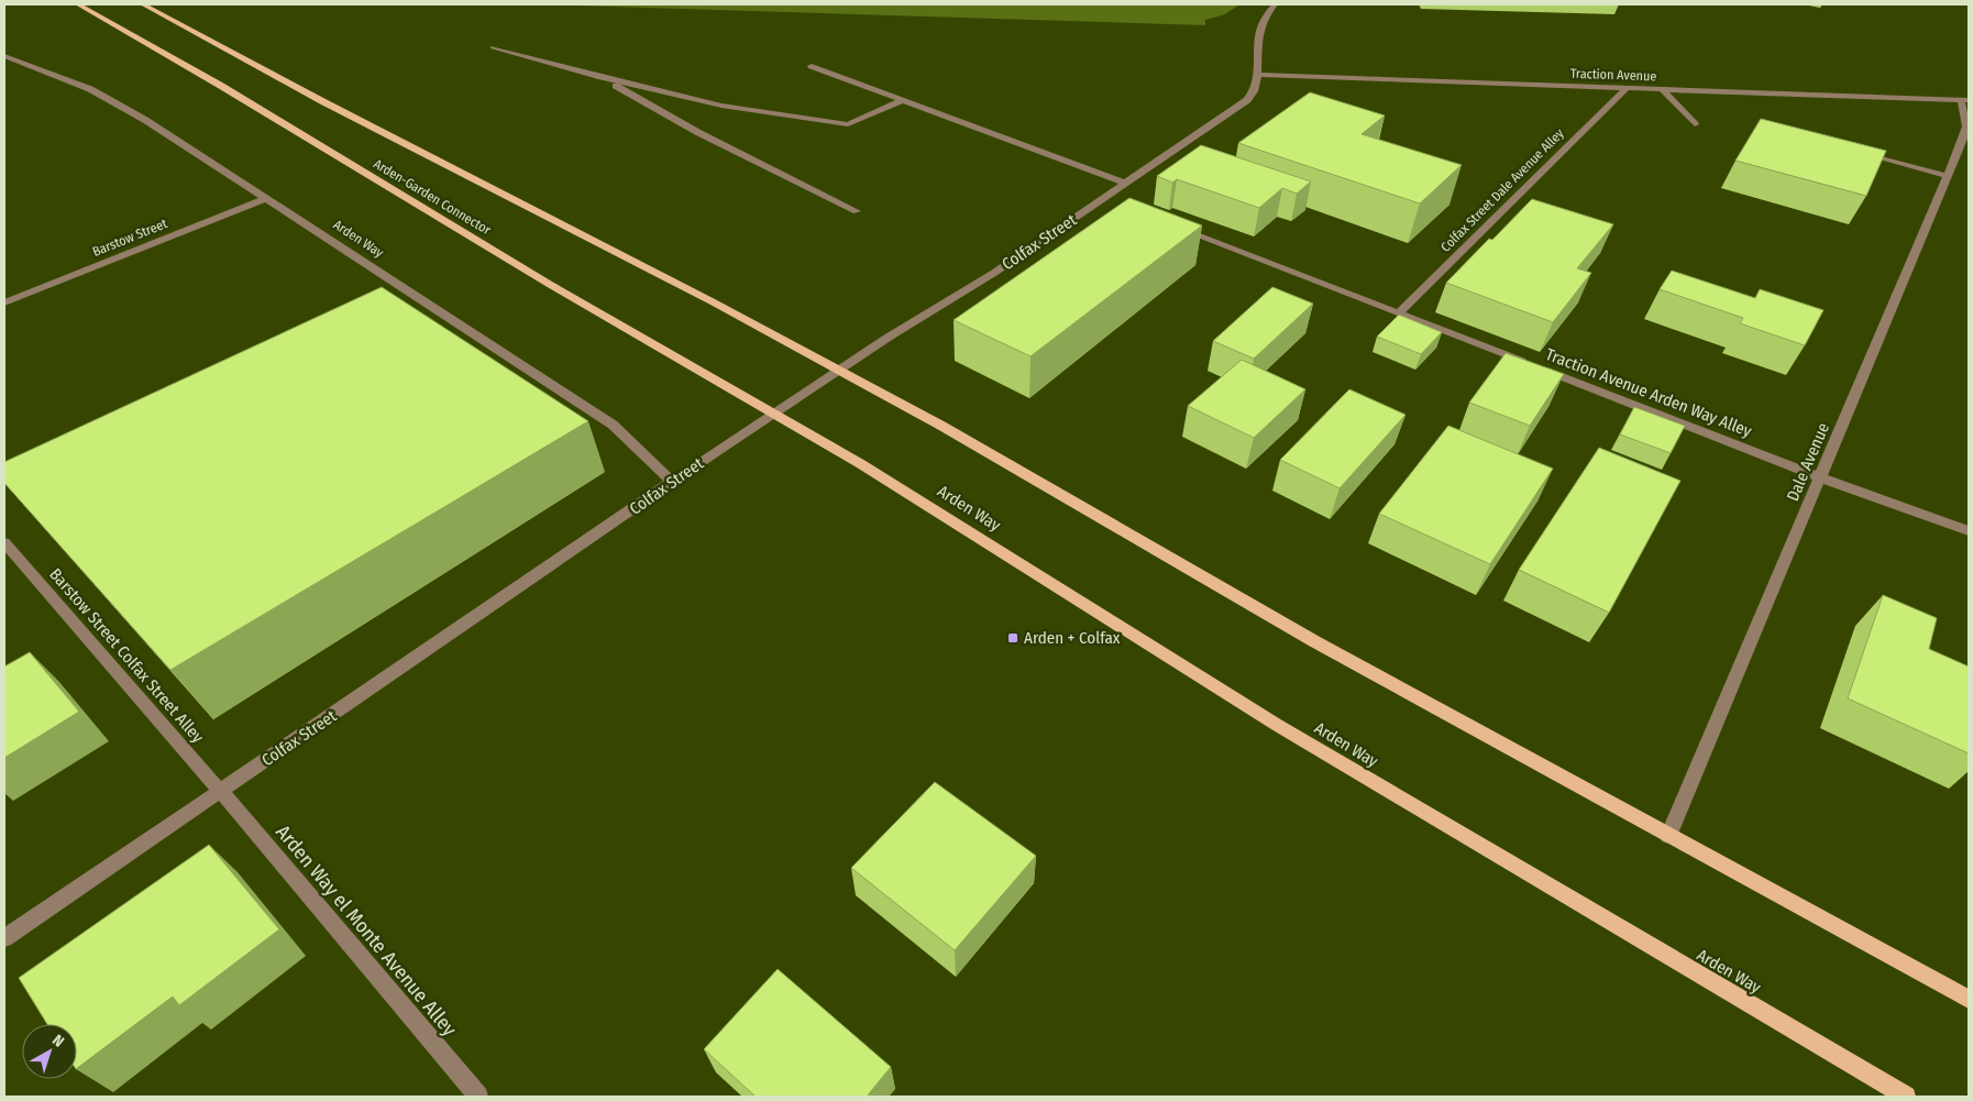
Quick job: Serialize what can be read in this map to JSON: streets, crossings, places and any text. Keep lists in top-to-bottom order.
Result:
{
  "streets": {
    "main road": ["Arden-Garden Connector", "Arden Way"],
    "street": [
      "Traction Avenue",
      "Colfax Street Dale Avenue Alley",
      "Barstow Street",
      "Colfax Street",
      "Traction Avenue Arden Way Alley",
      "Dale Avenue",
      "Barstow Street Colfax Street Alley",
      "Arden Way el Monte Avenue Alley"
    ]
  },
  "crossings": [
    ["Traction Avenue", "Colfax Street Dale Avenue Alley"],
    ["Traction Avenue", "Colfax Street"],
    ["Traction Avenue", "Dale Avenue"],
    ["Colfax Street Dale Avenue Alley", "Traction Avenue Arden Way Alley"],
    ["Arden-Garden Connector", "Arden Way"],
    ["Arden-Garden Connector", "Colfax Street"],
    ["Barstow Street", "Arden Way"],
    ["Arden Way", "Colfax Street"],
    ["Colfax Street", "Barstow Street Colfax Street Alley"],
    ["Colfax Street", "Arden Way el Monte Avenue Alley"],
    ["Traction Avenue Arden Way Alley", "Dale Avenue"],
    ["Barstow Street Colfax Street Alley", "Arden Way el Monte Avenue Alley"]
  ],
  "places": {
    "transit": ["Arden + Colfax"]
  },
  "north": "top right"
}
